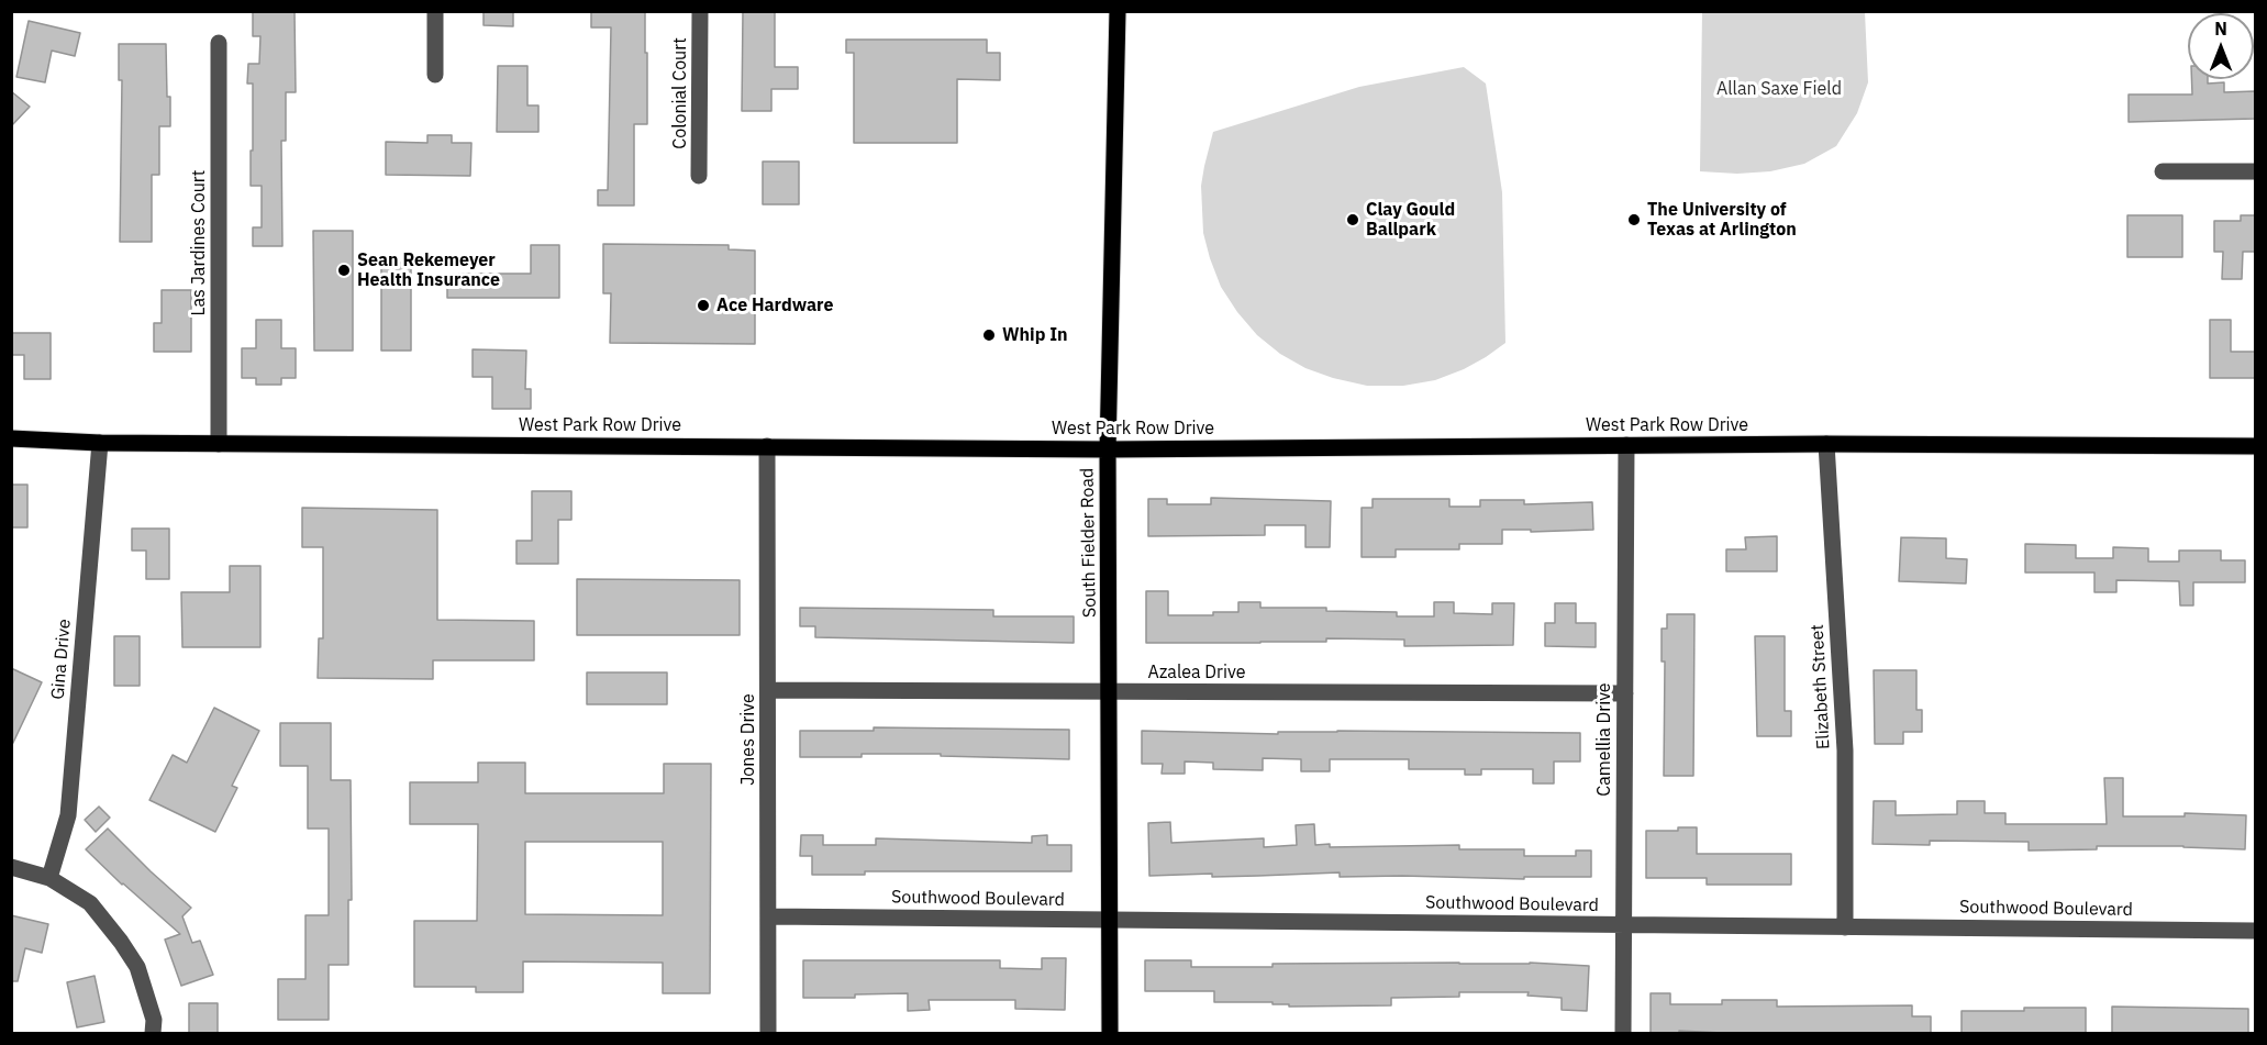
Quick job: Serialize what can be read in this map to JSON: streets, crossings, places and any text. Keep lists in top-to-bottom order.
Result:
{
  "streets": {
    "main road": ["West Park Row Drive", "South Fielder Road"],
    "street": [
      "Colonial Court",
      "Las Jardines Court",
      "Gina Drive",
      "Azalea Drive",
      "Elizabeth Street",
      "Jones Drive",
      "Camellia Drive",
      "Southwood Boulevard"
    ]
  },
  "crossings": [
    ["Las Jardines Court", "West Park Row Drive"],
    ["West Park Row Drive", "South Fielder Road"],
    ["West Park Row Drive", "Gina Drive"],
    ["West Park Row Drive", "Elizabeth Street"],
    ["West Park Row Drive", "Jones Drive"],
    ["West Park Row Drive", "Camellia Drive"],
    ["South Fielder Road", "Azalea Drive"],
    ["South Fielder Road", "Southwood Boulevard"],
    ["Azalea Drive", "Jones Drive"],
    ["Azalea Drive", "Camellia Drive"],
    ["Elizabeth Street", "Southwood Boulevard"],
    ["Jones Drive", "Southwood Boulevard"],
    ["Camellia Drive", "Southwood Boulevard"]
  ],
  "parks": ["Allan Saxe Field"],
  "places": [
    "Clay Gould Ballpark",
    "The University of Texas at Arlington",
    "Sean Rekemeyer Health Insurance",
    "Ace Hardware",
    "Whip In"
  ],
  "north": "top"
}
